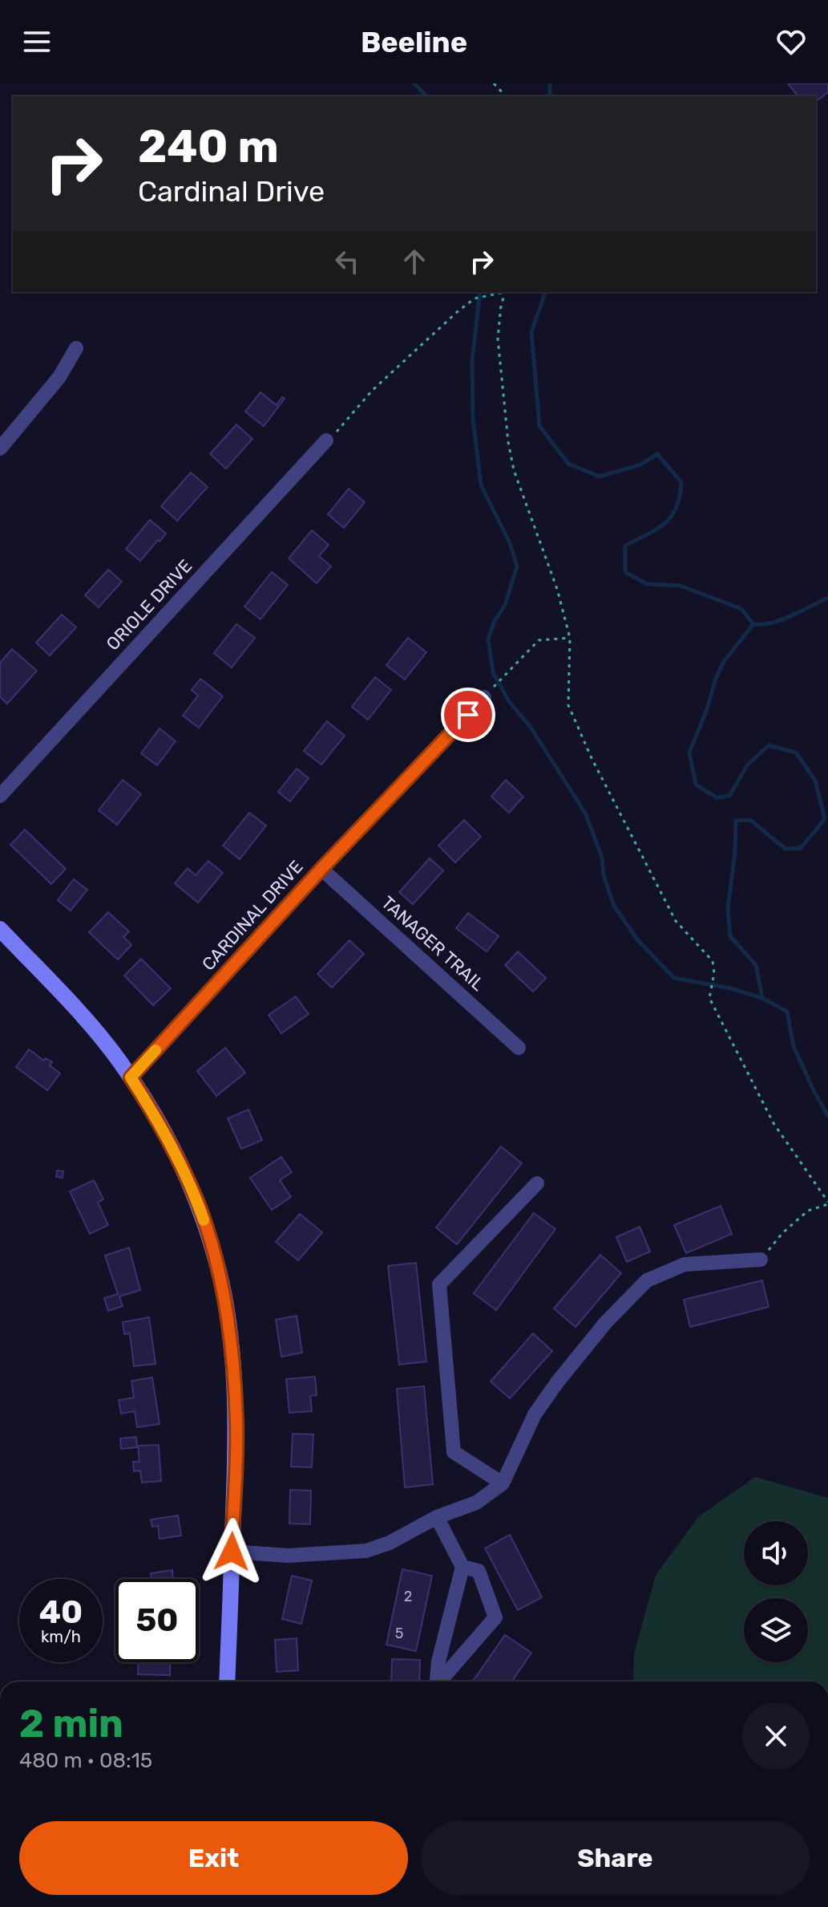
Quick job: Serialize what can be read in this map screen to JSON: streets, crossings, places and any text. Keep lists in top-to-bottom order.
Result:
{
  "streets": {
    "street": ["ORIOLE DRIVE", "CARDINAL DRIVE", "TANAGER TRAIL"]
  },
  "crossings": [
    ["CARDINAL DRIVE", "TANAGER TRAIL"]
  ],
  "house_numbers": ["2", "5"],
  "page": {
    "header": "Beeline",
    "turn": ["240 m", "Cardinal Drive"],
    "speed": "40 km/h",
    "limit": "50",
    "heading": ["2 min", "480 m · 08:15"],
    "buttons": ["Exit", "Share"]
  }
}
